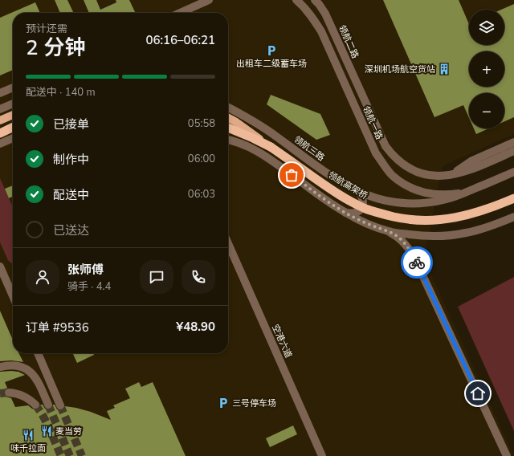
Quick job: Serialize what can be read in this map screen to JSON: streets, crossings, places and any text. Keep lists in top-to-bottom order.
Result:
{
  "streets": {
    "highway": ["领航高架桥"],
    "street": [
      "领航二路",
      "领航一路",
      "领航三路",
      "空港六道"
    ]
  },
  "crossings": [
    ["领航一路", "领航三路"]
  ],
  "places": {
    "parking": ["出租车二级蓄车场", "三号停车场"],
    "building": ["深圳机场航空货站"],
    "restaurant": ["麦当劳", "味千拉面"]
  },
  "page": {
    "map_buttons": ["+", "−"],
    "heading": ["2 分钟", "预计还需", "06:16–06:21"],
    "panel": [
      "张师傅",
      "骑手 · 4.4",
      "订单 #9536",
      "¥48.90"
    ],
    "bar": "配送中 · 140 m",
    "list": [
      ["已接单", "05:58"],
      ["制作中", "06:00"],
      ["配送中", "06:03"],
      "已送达"
    ]
  }
}
